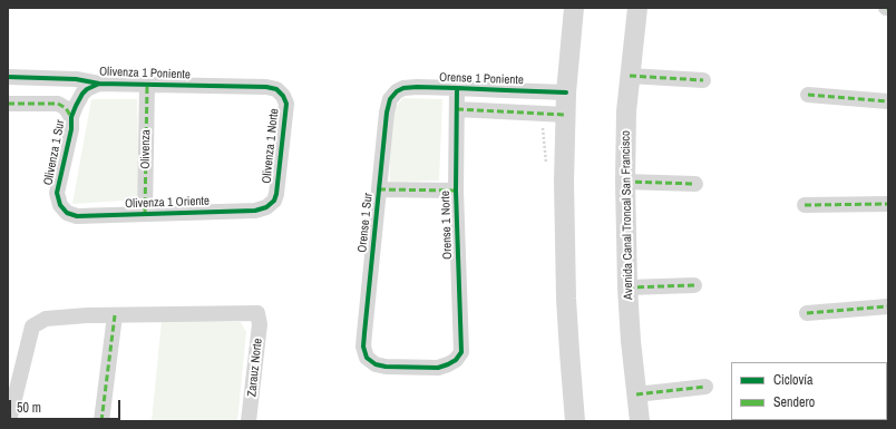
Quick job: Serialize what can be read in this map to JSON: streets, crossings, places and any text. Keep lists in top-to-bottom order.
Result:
{
  "streets": {
    "street": [
      "Olivenza 1 Poniente",
      "Orense 1 Poniente",
      "Olivenza 1 Norte",
      "Olivenza",
      "Olivenza 1 Sur",
      "Olivenza 1 Oriente",
      "Avenida Canal Troncal San Francisco",
      "Orense 1 Sur",
      "Orense 1 Norte",
      "Zarauz Norte"
    ]
  },
  "crossings": [
    ["Olivenza 1 Poniente", "Olivenza 1 Norte"],
    ["Olivenza 1 Poniente", "Olivenza"],
    ["Olivenza 1 Poniente", "Olivenza 1 Sur"],
    ["Orense 1 Poniente", "Orense 1 Sur"],
    ["Orense 1 Poniente", "Orense 1 Norte"],
    ["Olivenza 1 Norte", "Olivenza 1 Oriente"],
    ["Olivenza", "Olivenza 1 Oriente"],
    ["Olivenza 1 Sur", "Olivenza 1 Oriente"],
    ["Orense 1 Sur", "Orense 1 Norte"]
  ],
  "legend": ["Ciclovía", "Sendero"],
  "scale_bar": "50 m"
}
